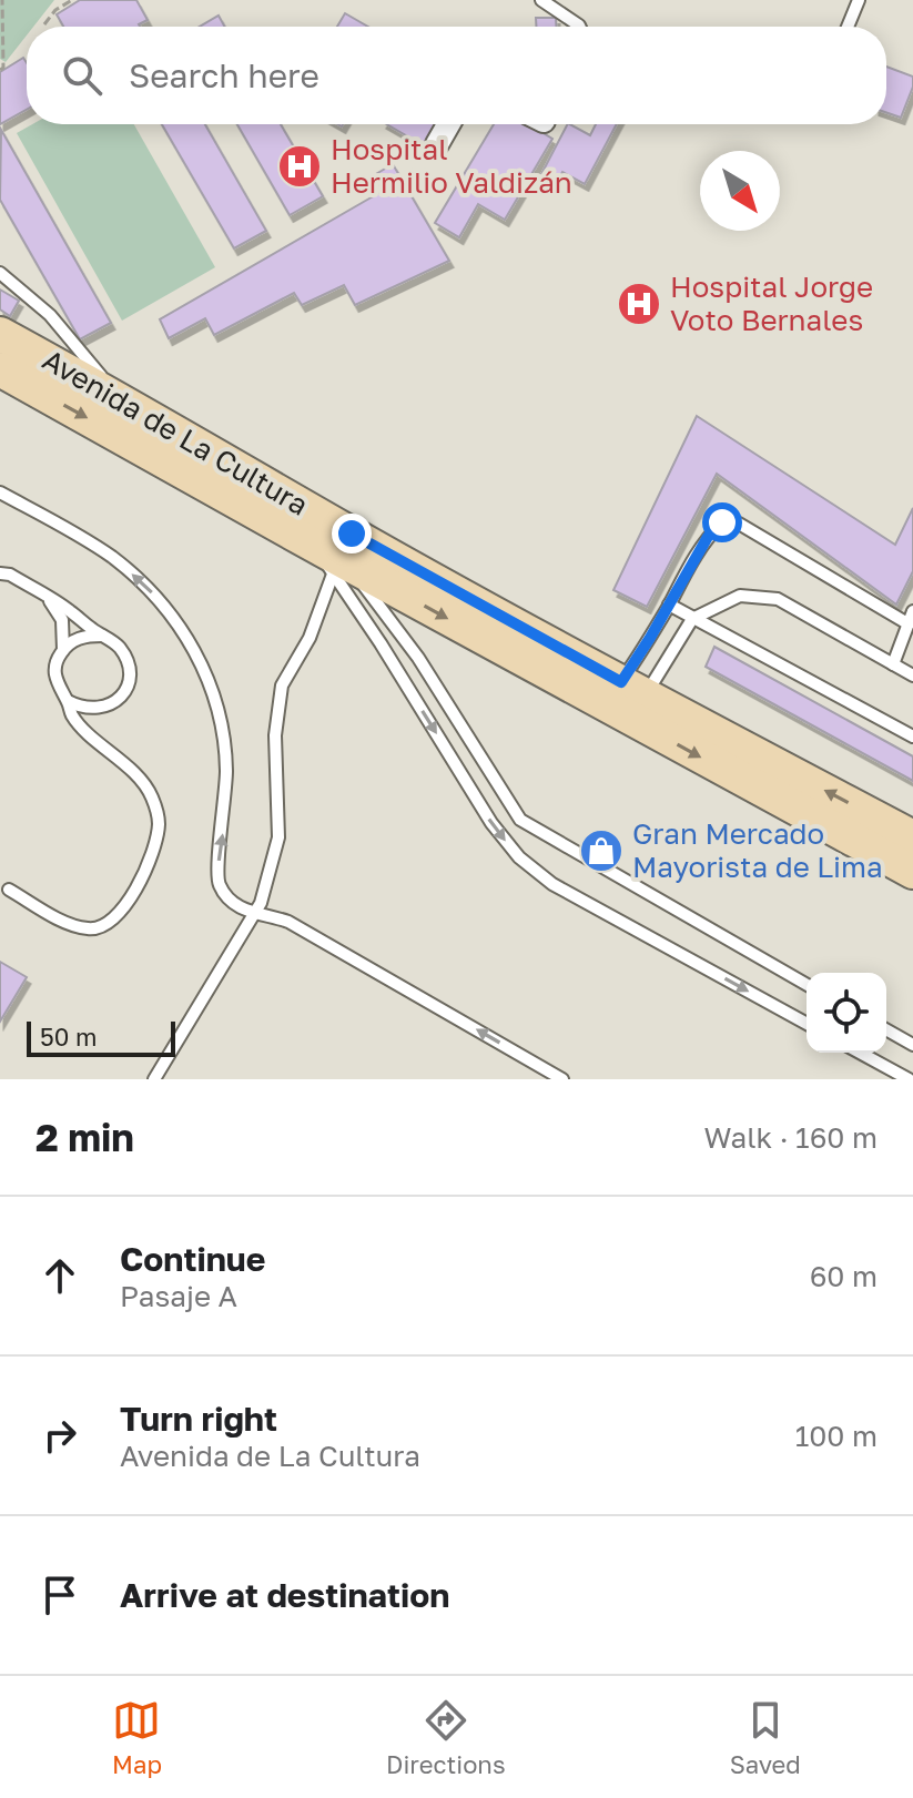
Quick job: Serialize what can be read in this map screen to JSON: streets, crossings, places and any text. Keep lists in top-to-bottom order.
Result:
{
  "streets": {
    "main road": ["Avenida de La Cultura"]
  },
  "places": {
    "hospital": ["Hospital Hermilio Valdizán", "Hospital Jorge Voto Bernales"],
    "shop": ["Gran Mercado Mayorista de Lima"]
  },
  "scale_bar": "50 m",
  "north": "bottom right",
  "page": {
    "search": "Search here",
    "scale": "50 m",
    "heading": ["2 min", "Walk · 160 m"],
    "list": [
      ["Continue", "Pasaje A", "60 m"],
      ["Turn right", "Avenida de La Cultura", "100 m"],
      "Arrive at destination"
    ],
    "nav": ["Map", "Directions", "Saved"]
  }
}
